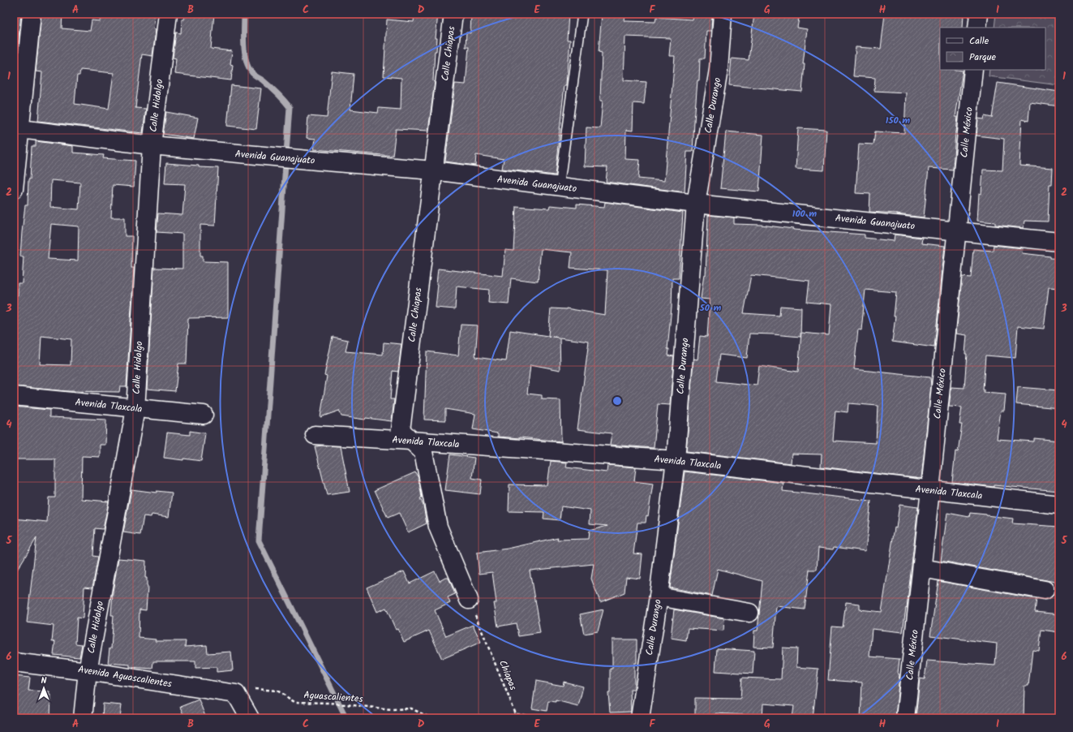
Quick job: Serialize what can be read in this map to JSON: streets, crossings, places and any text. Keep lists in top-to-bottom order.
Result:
{
  "streets": {
    "street": [
      "Calle Chiapas",
      "Calle Hidalgo",
      "Calle Durango",
      "Calle México",
      "Avenida Guanajuato",
      "Avenida Tlaxcala",
      "Avenida Aguascalientes"
    ],
    "path": ["Chiapas", "Aguascalientes"]
  },
  "crossings": [
    ["Calle Chiapas", "Avenida Guanajuato"],
    ["Calle Chiapas", "Avenida Tlaxcala"],
    ["Calle Chiapas", "Chiapas"],
    ["Calle Hidalgo", "Avenida Guanajuato"],
    ["Calle Hidalgo", "Avenida Tlaxcala"],
    ["Calle Hidalgo", "Avenida Aguascalientes"],
    ["Calle Durango", "Avenida Guanajuato"],
    ["Calle Durango", "Avenida Tlaxcala"],
    ["Calle México", "Avenida Guanajuato"],
    ["Calle México", "Avenida Tlaxcala"],
    ["Avenida Aguascalientes", "Aguascalientes"]
  ],
  "legend": ["Calle", "Parque"],
  "north": "top",
  "grid": {
    "columns": [
      "A",
      "B",
      "C",
      "D",
      "E",
      "F",
      "G",
      "H",
      "I"
    ],
    "rows": [
      "1",
      "2",
      "3",
      "4",
      "5",
      "6"
    ]
  },
  "rings": ["150 m", "100 m", "50 m"]
}
